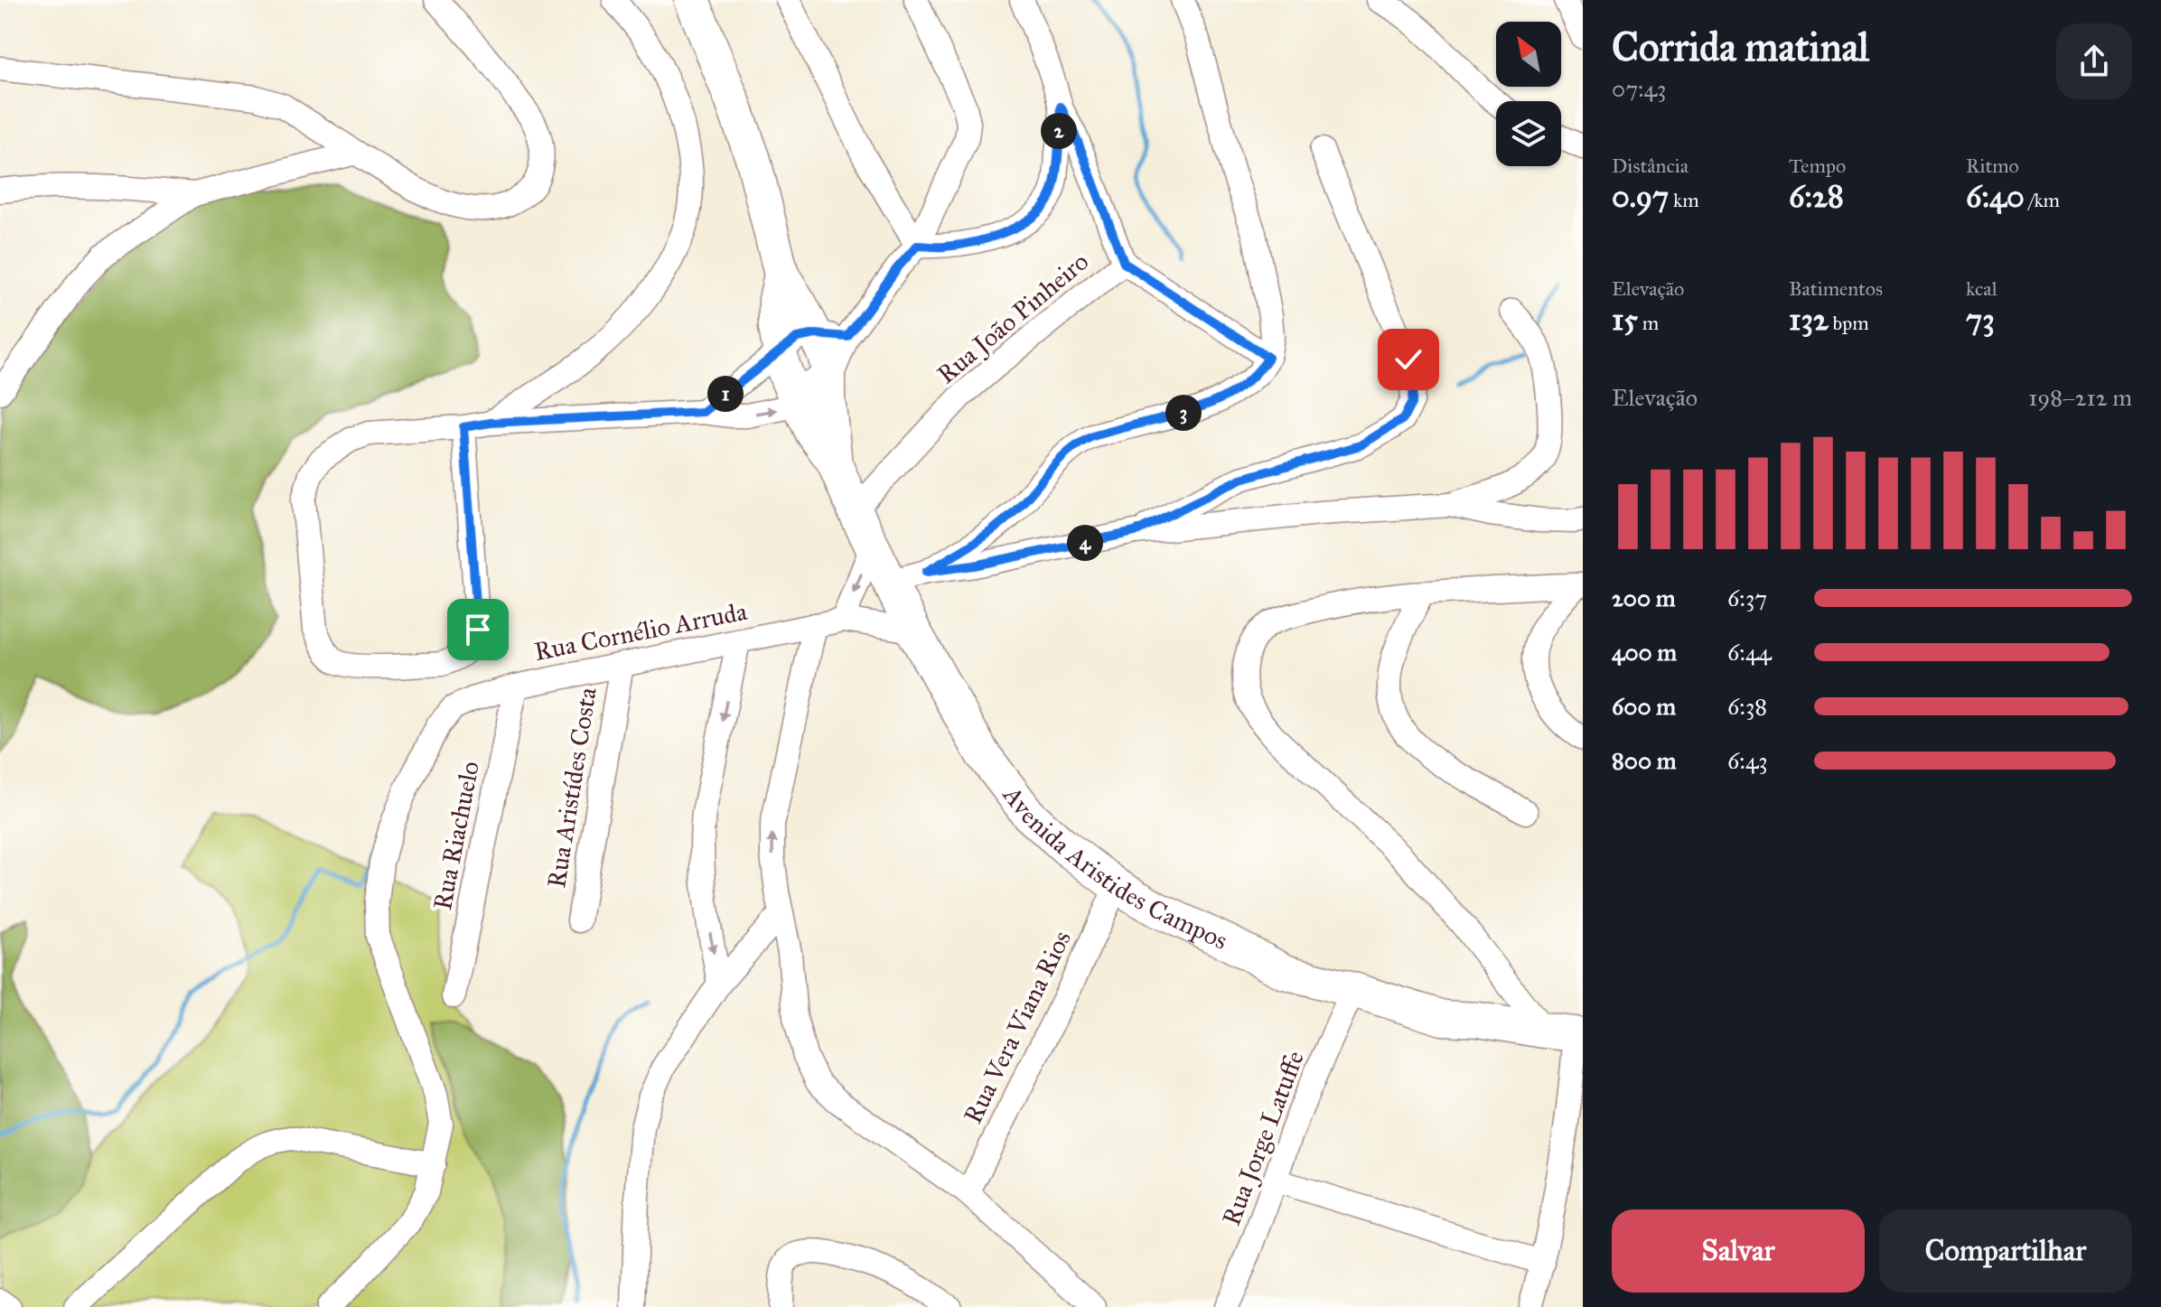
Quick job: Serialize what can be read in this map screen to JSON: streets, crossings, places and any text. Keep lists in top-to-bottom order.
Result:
{
  "streets": {
    "highway": ["Avenida Aristides Campos"],
    "street": [
      "Rua João Pinheiro",
      "Rua Cornélio Arruda",
      "Rua Aristídes Costa",
      "Rua Riachuelo",
      "Rua Vera Viana Rios",
      "Rua Jorge Latuffe"
    ]
  },
  "crossings": [
    ["Rua João Pinheiro", "Avenida Aristides Campos"],
    ["Rua Cornélio Arruda", "Rua Aristídes Costa"],
    ["Rua Cornélio Arruda", "Rua Riachuelo"],
    ["Rua Cornélio Arruda", "Avenida Aristides Campos"],
    ["Avenida Aristides Campos", "Rua Vera Viana Rios"],
    ["Avenida Aristides Campos", "Rua Jorge Latuffe"]
  ],
  "north": "top left",
  "page": {
    "heading": ["Corrida matinal", "07:43"],
    "pins": [
      "2",
      "1",
      "3",
      "4"
    ],
    "stats": [
      ["Distância", "0.97 km"],
      ["Tempo", "6:28"],
      ["Ritmo", "6:40 /km"],
      ["Elevação", "15 m"],
      ["Batimentos", "132 bpm"],
      ["kcal", "73"]
    ],
    "chart": ["Elevação", "198–212 m"],
    "list": [
      {
        "name": "200 m",
        "note": "6:37"
      },
      {
        "name": "400 m",
        "note": "6:44"
      },
      {
        "name": "600 m",
        "note": "6:38"
      },
      {
        "name": "800 m",
        "note": "6:43"
      }
    ],
    "buttons": ["Salvar", "Compartilhar"]
  }
}
